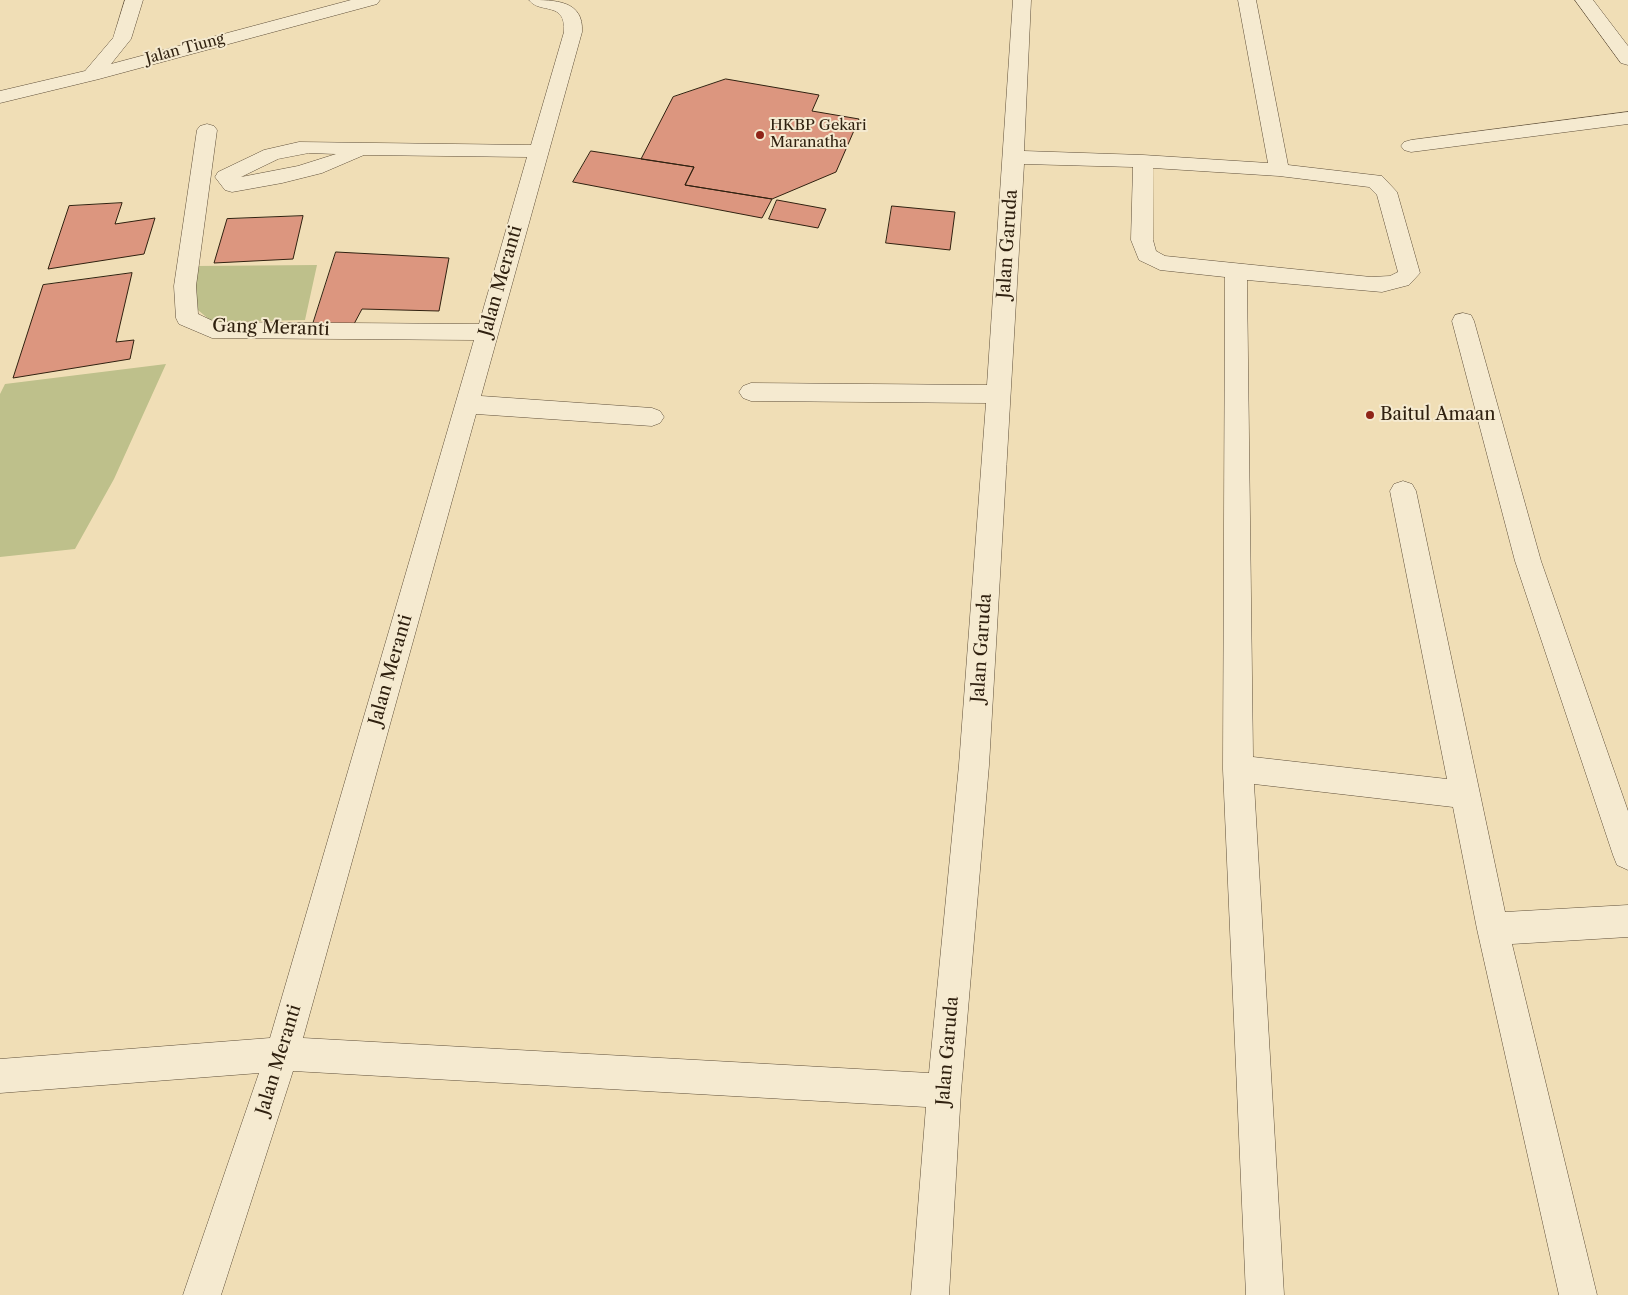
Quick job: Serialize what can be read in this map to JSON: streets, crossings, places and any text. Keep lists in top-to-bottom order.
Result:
{
  "streets": {
    "street": [
      "Jalan Tiung",
      "Jalan Garuda",
      "Jalan Meranti",
      "Gang Meranti"
    ]
  },
  "crossings": [
    ["Jalan Meranti", "Gang Meranti"]
  ],
  "places": ["HKBP Gekari Maranatha", "Baitul Amaan"]
}
